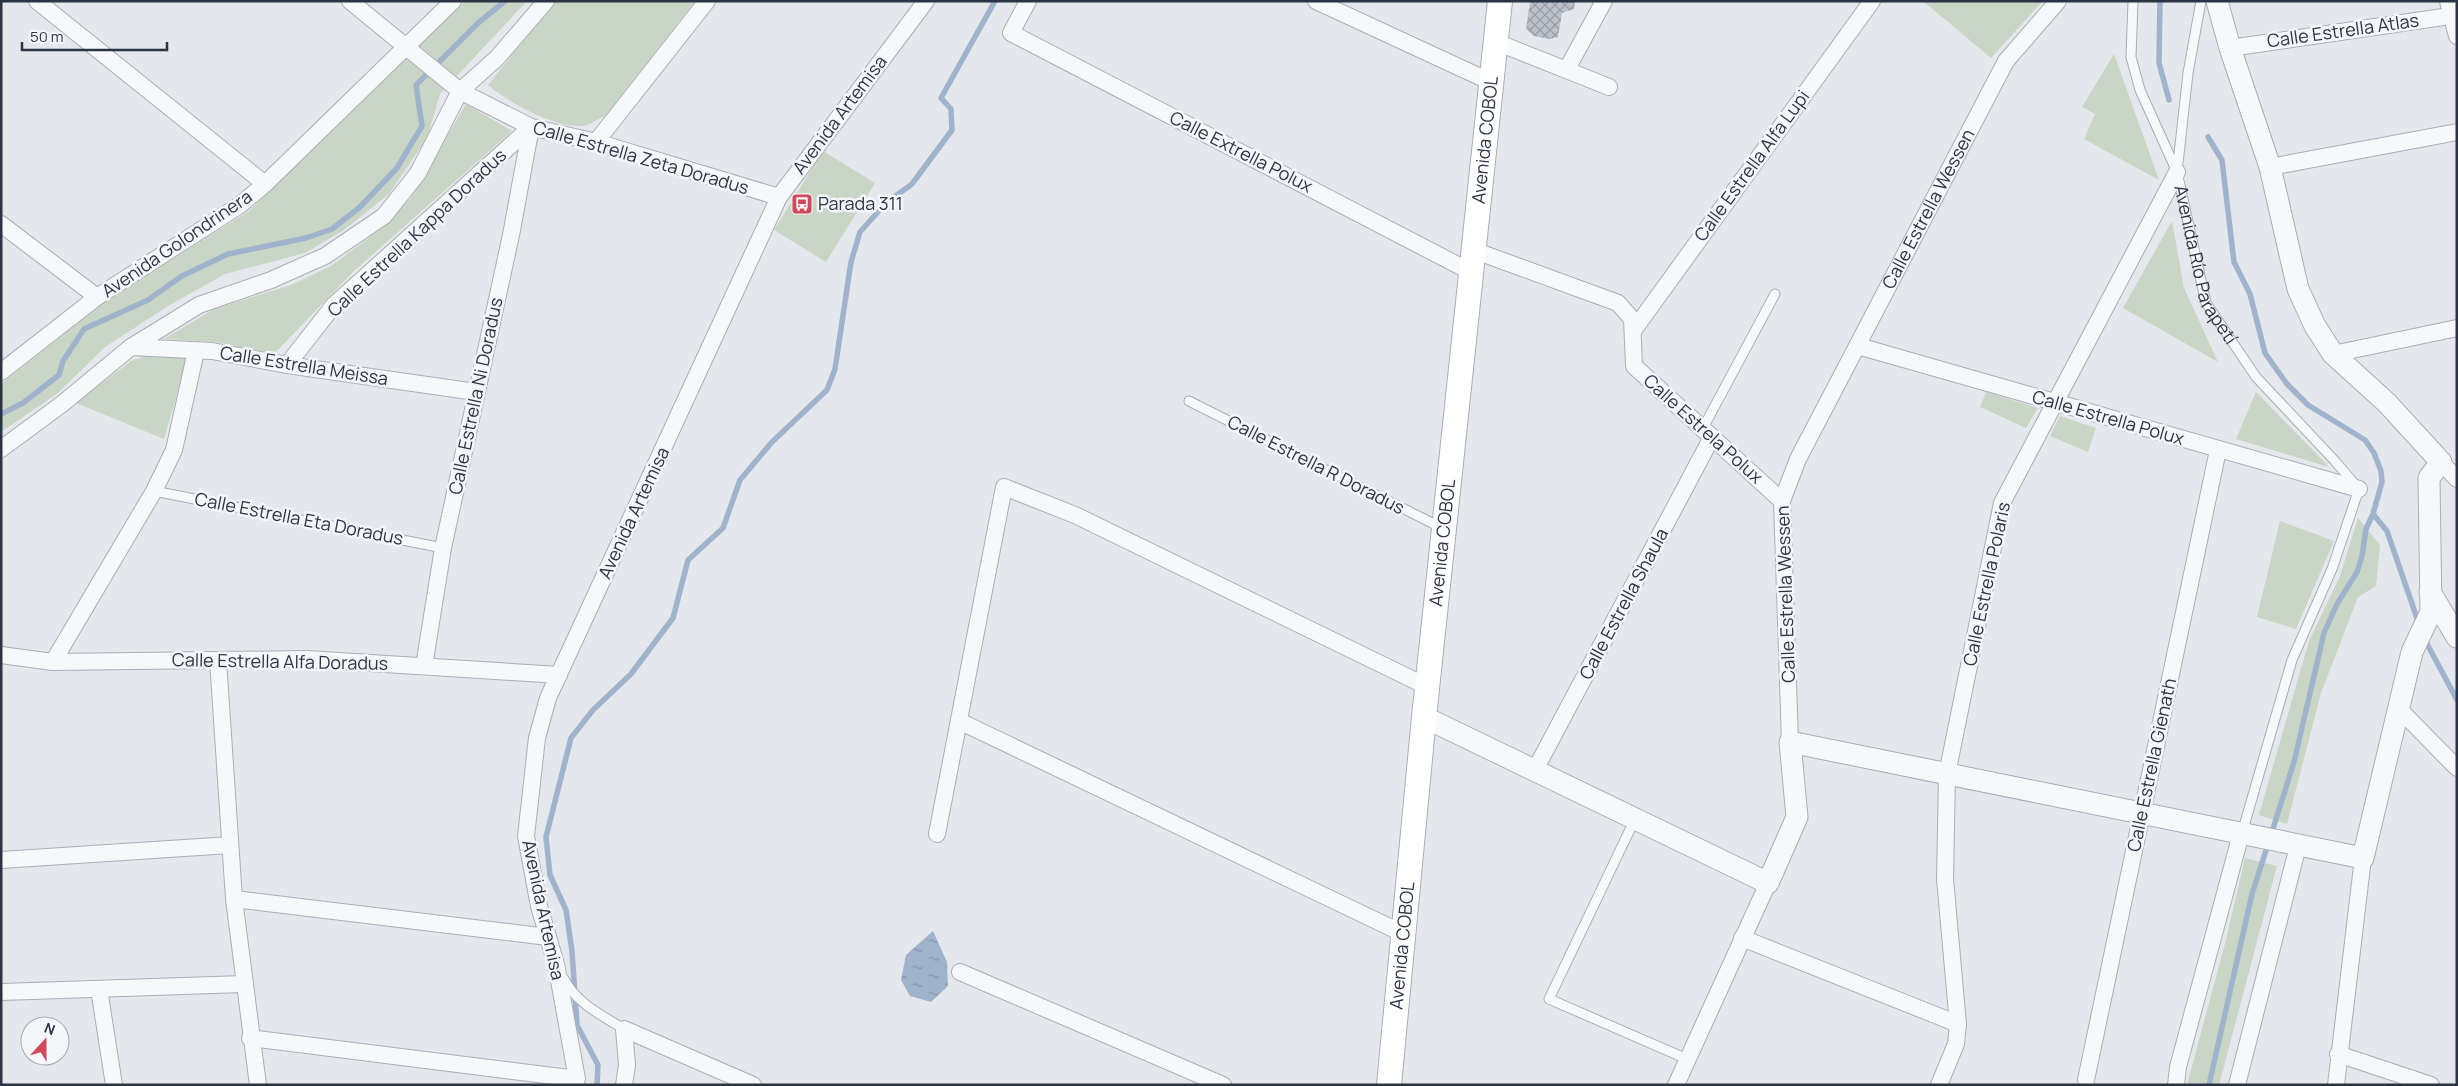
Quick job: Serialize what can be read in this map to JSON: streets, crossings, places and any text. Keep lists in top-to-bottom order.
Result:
{
  "streets": {
    "main road": ["Avenida COBOL"],
    "street": [
      "Calle Estrella Atlas",
      "Avenida Artemisa",
      "Calle Extrella Polux",
      "Calle Estrella Zeta Doradus",
      "Calle Estrella Alfa Lupi",
      "Calle Estrella Wessen",
      "Calle Estrella Kappa Doradus",
      "Avenida Golondrinera",
      "Calle Estrella Meissa",
      "Calle Estrella Ni Doradus",
      "Calle Estrella Polux",
      "Calle Estrela Polux",
      "Calle Estrella Polaris",
      "Calle Estrella Shaula",
      "Calle Estrella Alfa Doradus",
      "Calle Estrella Gienath"
    ],
    "lane": ["Avenida Río Parapetí", "Calle Estrella R Doradus", "Calle Estrella Eta Doradus"]
  },
  "crossings": [
    ["Avenida Artemisa", "Calle Estrella Zeta Doradus"],
    ["Avenida Artemisa", "Calle Estrella Alfa Doradus"],
    ["Avenida COBOL", "Calle Extrella Polux"],
    ["Avenida COBOL", "Calle Estrela Polux"],
    ["Avenida COBOL", "Calle Estrella R Doradus"],
    ["Calle Extrella Polux", "Calle Estrela Polux"],
    ["Calle Estrella Zeta Doradus", "Calle Estrella Kappa Doradus"],
    ["Calle Estrella Zeta Doradus", "Avenida Golondrinera"],
    ["Calle Estrella Zeta Doradus", "Calle Estrella Ni Doradus"],
    ["Calle Estrella Alfa Lupi", "Calle Estrela Polux"],
    ["Calle Estrella Wessen", "Calle Estrella Polux"],
    ["Calle Estrella Wessen", "Calle Estrela Polux"],
    ["Calle Estrella Kappa Doradus", "Calle Estrella Meissa"],
    ["Calle Estrella Kappa Doradus", "Calle Estrella Ni Doradus"],
    ["Avenida Río Parapetí", "Calle Estrella Polux"],
    ["Avenida Río Parapetí", "Calle Estrella Polaris"],
    ["Calle Estrella Meissa", "Calle Estrella Ni Doradus"],
    ["Calle Estrella Ni Doradus", "Calle Estrella Eta Doradus"],
    ["Calle Estrella Ni Doradus", "Calle Estrella Alfa Doradus"],
    ["Calle Estrella Polux", "Calle Estrella Polaris"],
    ["Calle Estrella Polux", "Calle Estrella Gienath"],
    ["Calle Estrela Polux", "Calle Estrella Shaula"]
  ],
  "places": {
    "bus stop": ["Parada 311"]
  },
  "scale_bar": "50 m",
  "north": "top"
}
